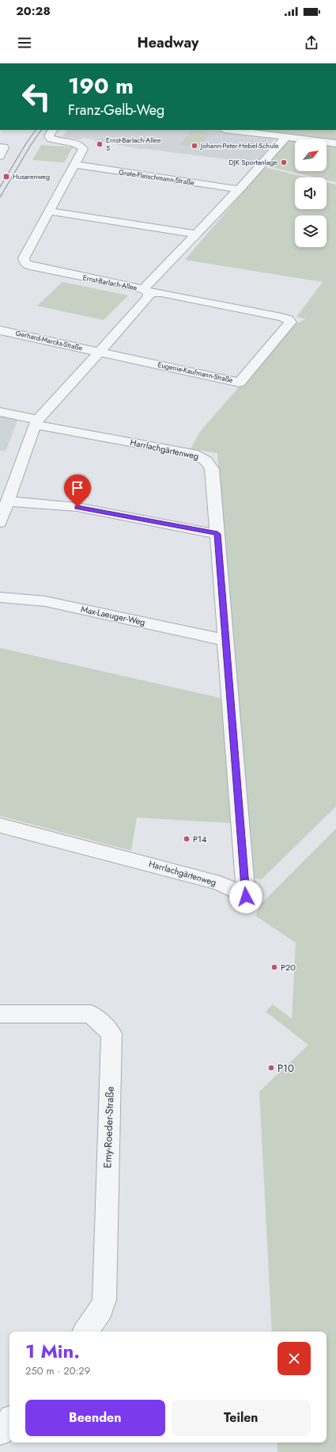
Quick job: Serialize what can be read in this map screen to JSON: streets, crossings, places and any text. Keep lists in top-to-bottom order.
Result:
{
  "streets": {
    "street": [
      "Grete-Fleischmann-Straße",
      "Ernst-Barlach-Allee",
      "Gerhard-Marcks-Straße",
      "Eugenie-Kaufmann-Straße",
      "Harrlachgärtenweg",
      "Max-Laeuger-Weg",
      "Emy-Roeder-Straße"
    ]
  },
  "crossings": [
    ["Grete-Fleischmann-Straße", "Ernst-Barlach-Allee"],
    ["Ernst-Barlach-Allee", "Gerhard-Marcks-Straße"],
    ["Ernst-Barlach-Allee", "Eugenie-Kaufmann-Straße"],
    ["Ernst-Barlach-Allee", "Harrlachgärtenweg"],
    ["Gerhard-Marcks-Straße", "Eugenie-Kaufmann-Straße"],
    ["Harrlachgärtenweg", "Max-Laeuger-Weg"]
  ],
  "places": {
    "other": [
      "Ernst-Barlach-Allee 5",
      "Johann-Peter-Hebel-Schule",
      "DJK Sportanlage",
      "P14",
      "P20",
      "P10"
    ],
    "transit": ["Husarenweg"]
  },
  "north": "top right",
  "page": {
    "status": "20:28",
    "header": "Headway",
    "turn": ["190 m", "Franz-Gelb-Weg"],
    "heading": ["1 Min.", "250 m · 20:29"],
    "buttons": ["Beenden", "Teilen"]
  }
}
